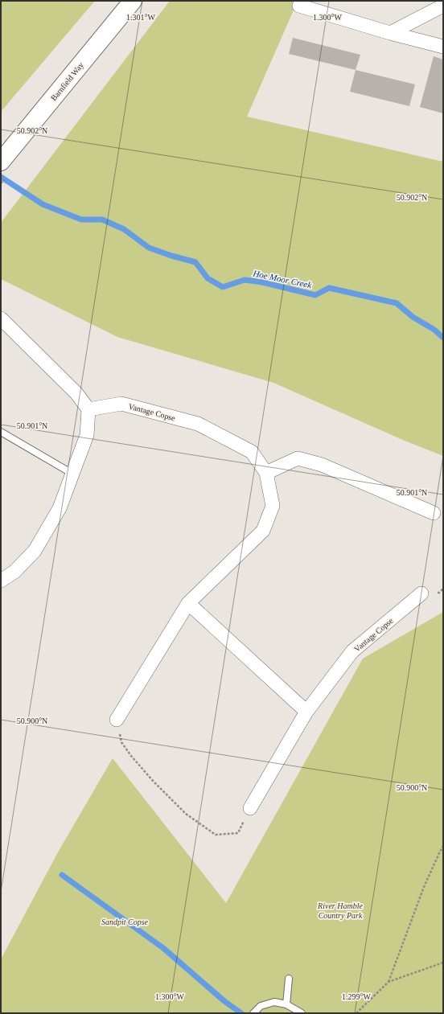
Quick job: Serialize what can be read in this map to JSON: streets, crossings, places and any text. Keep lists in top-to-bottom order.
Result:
{
  "streets": {
    "street": ["Barnfield Way", "Vantage Copse"]
  },
  "water": ["Hoe Moor Creek"],
  "parks": ["River Hamble Country Park", "Sandpit Copse"],
  "coordinates": [
    "1.301°W",
    "1.300°W",
    "50.902°N",
    "50.901°N",
    "50.900°N",
    "1.299°W"
  ]
}
